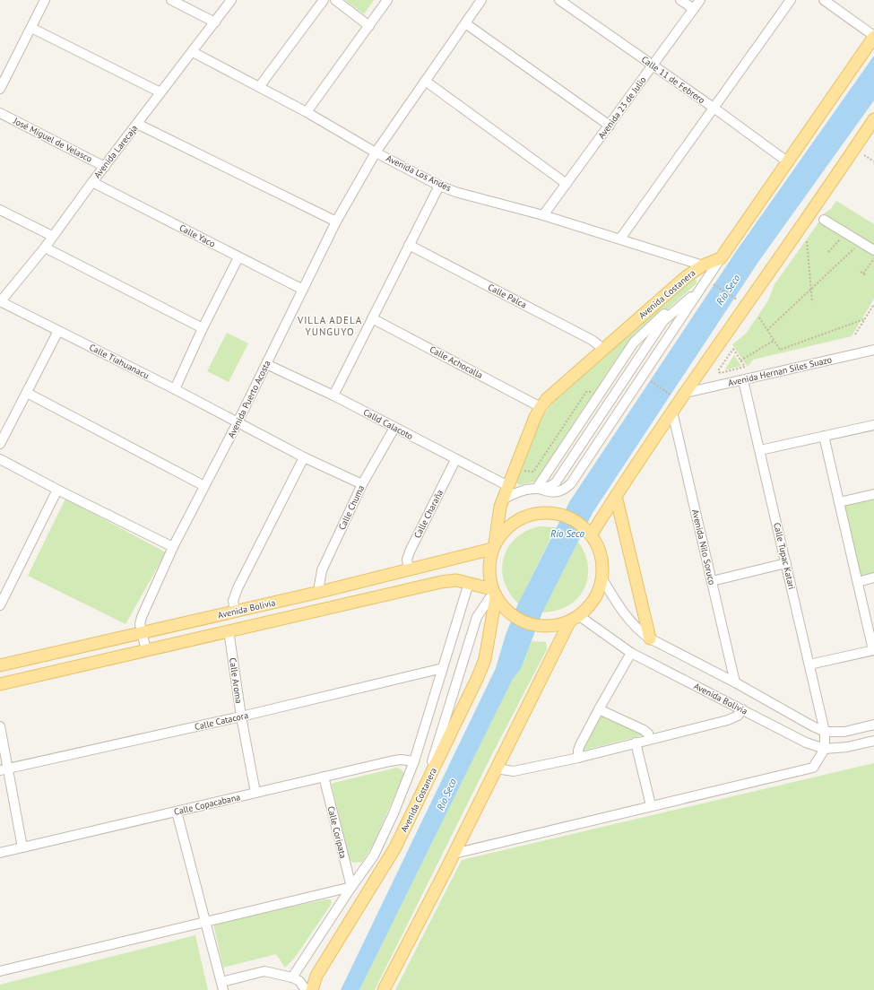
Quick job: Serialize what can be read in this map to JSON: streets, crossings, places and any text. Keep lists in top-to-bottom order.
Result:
{
  "streets": {
    "main road": ["Avenida Costanera", "Avenida Bolivia"],
    "street": [
      "Calle 11 de Febrero",
      "Avenida 23 de Julio",
      "José Miguel de Velasco",
      "Avenida Larecaja",
      "Avenida Los Andes",
      "Calle Yaco",
      "Calle Palca",
      "Calle Tiahuanacu",
      "Calle Achocalla",
      "Avenida Hernan Siles Suazo",
      "Avenida Puerto Acosta",
      "Calld Calacoto",
      "Calle Chuma",
      "Calle Charaña",
      "Avenida Nilo Soruco",
      "Calle Tupac Katari",
      "Calle Aroma",
      "Calle Catacora",
      "Calle Copacabana",
      "Calle Coripata"
    ]
  },
  "crossings": [
    ["Calle 11 de Febrero", "Avenida 23 de Julio"],
    ["Calle 11 de Febrero", "Avenida Costanera"],
    ["Avenida 23 de Julio", "Avenida Los Andes"],
    ["José Miguel de Velasco", "Avenida Larecaja"],
    ["Avenida Larecaja", "Avenida Los Andes"],
    ["Avenida Larecaja", "Calle Yaco"],
    ["Avenida Larecaja", "Calle Tiahuanacu"],
    ["Avenida Los Andes", "Avenida Costanera"],
    ["Avenida Los Andes", "Avenida Puerto Acosta"],
    ["Calle Yaco", "Avenida Puerto Acosta"],
    ["Avenida Costanera", "Calle Palca"],
    ["Avenida Costanera", "Calle Achocalla"],
    ["Avenida Costanera", "Calld Calacoto"],
    ["Avenida Costanera", "Avenida Bolivia"],
    ["Calle Tiahuanacu", "Avenida Puerto Acosta"],
    ["Calle Tiahuanacu", "Calle Chuma"],
    ["Avenida Hernan Siles Suazo", "Calle Tupac Katari"],
    ["Avenida Puerto Acosta", "Calld Calacoto"],
    ["Avenida Puerto Acosta", "Avenida Bolivia"],
    ["Calld Calacoto", "Calle Chuma"],
    ["Calld Calacoto", "Calle Charaña"],
    ["Calle Chuma", "Avenida Bolivia"],
    ["Calle Charaña", "Avenida Bolivia"],
    ["Calle Tupac Katari", "Avenida Bolivia"],
    ["Avenida Bolivia", "Calle Aroma"],
    ["Calle Aroma", "Calle Catacora"],
    ["Calle Aroma", "Calle Copacabana"],
    ["Calle Copacabana", "Calle Coripata"]
  ],
  "districts": ["VILLA ADELA YUNGUYO"],
  "water": ["Río Seco"]
}
